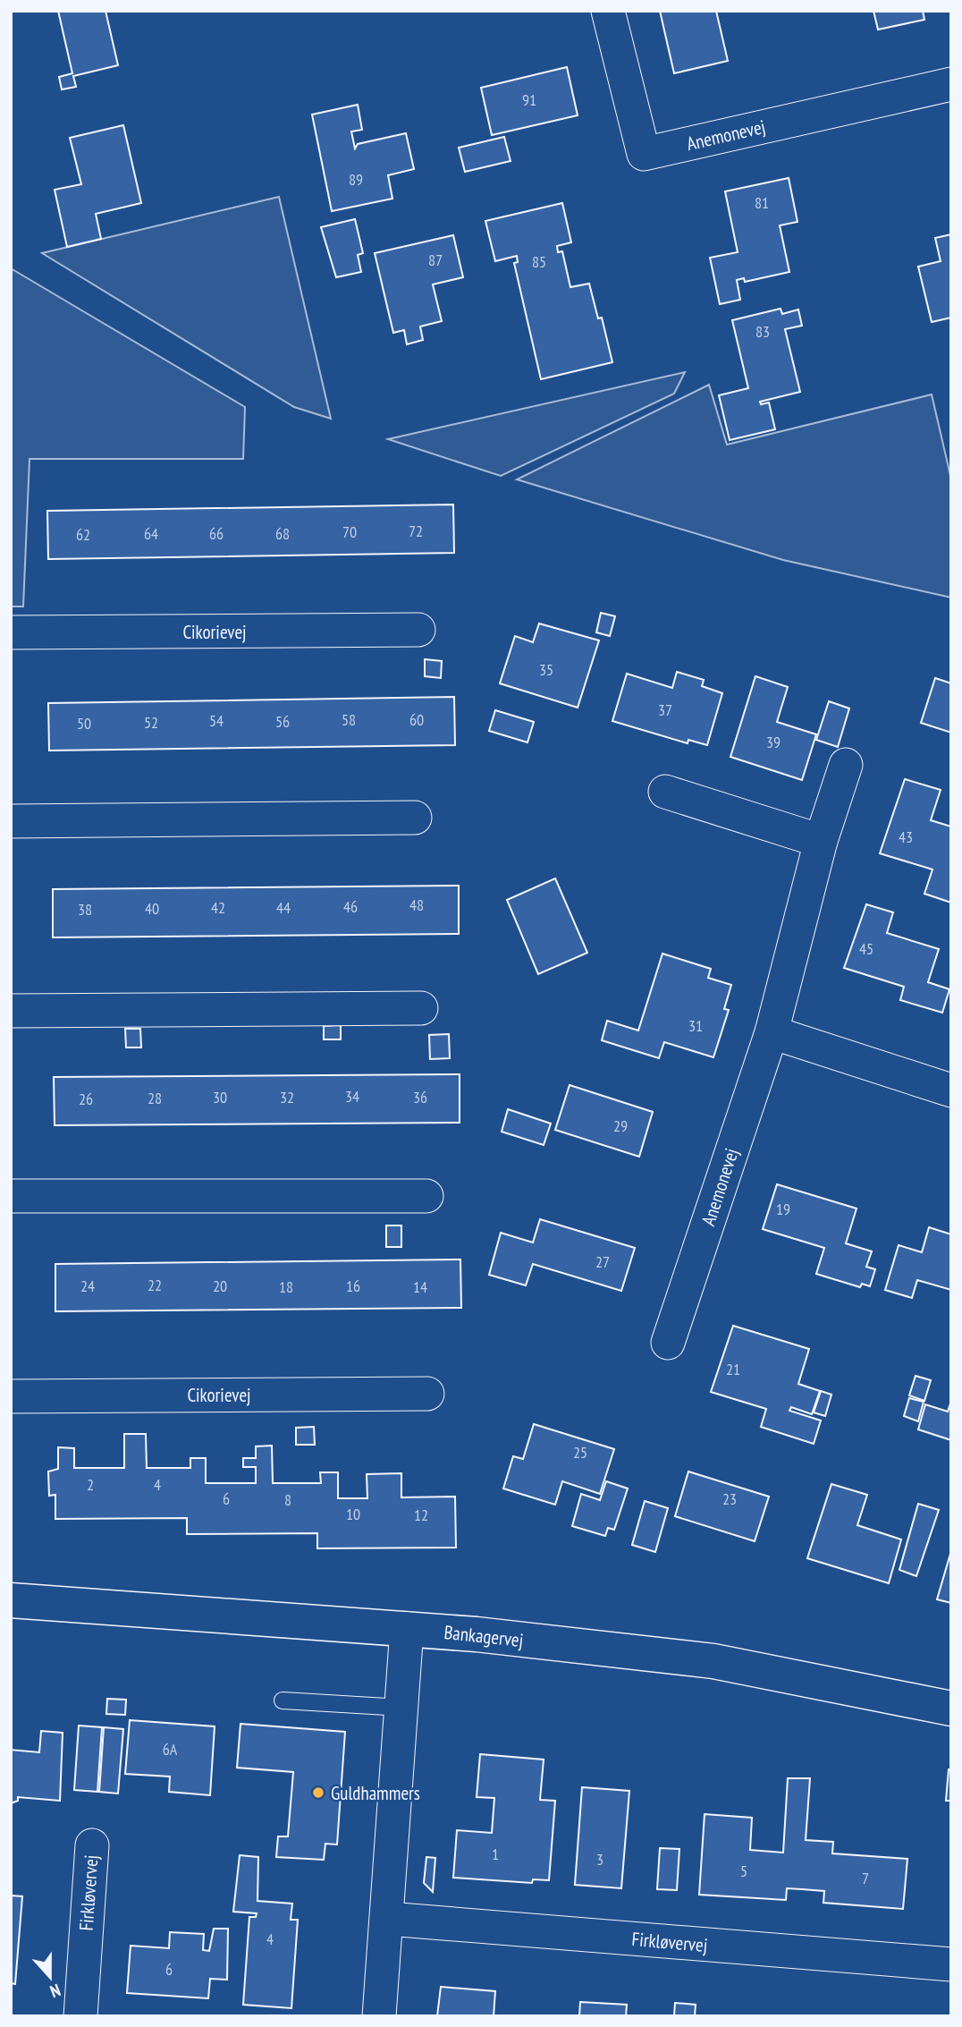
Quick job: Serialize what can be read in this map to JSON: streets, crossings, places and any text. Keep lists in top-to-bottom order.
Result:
{
  "streets": {
    "street": [
      "Anemonevej",
      "Cikorievej",
      "Bankagervej",
      "Firkløvervej"
    ]
  },
  "places": ["Guldhammers"],
  "house_numbers": [
    "91",
    "89",
    "81",
    "87",
    "85",
    "83",
    "72",
    "70",
    "64",
    "66",
    "68",
    "62",
    "35",
    "37",
    "58",
    "60",
    "54",
    "56",
    "52",
    "50",
    "39",
    "43",
    "48",
    "46",
    "42",
    "44",
    "40",
    "38",
    "45",
    "31",
    "34",
    "30",
    "32",
    "36",
    "28",
    "26",
    "29",
    "19",
    "27",
    "22",
    "24",
    "20",
    "16",
    "18",
    "14",
    "21",
    "25",
    "2",
    "4",
    "6",
    "23",
    "8",
    "10",
    "12",
    "6A",
    "1",
    "3",
    "5",
    "7",
    "4",
    "6"
  ],
  "north": "bottom"
}
